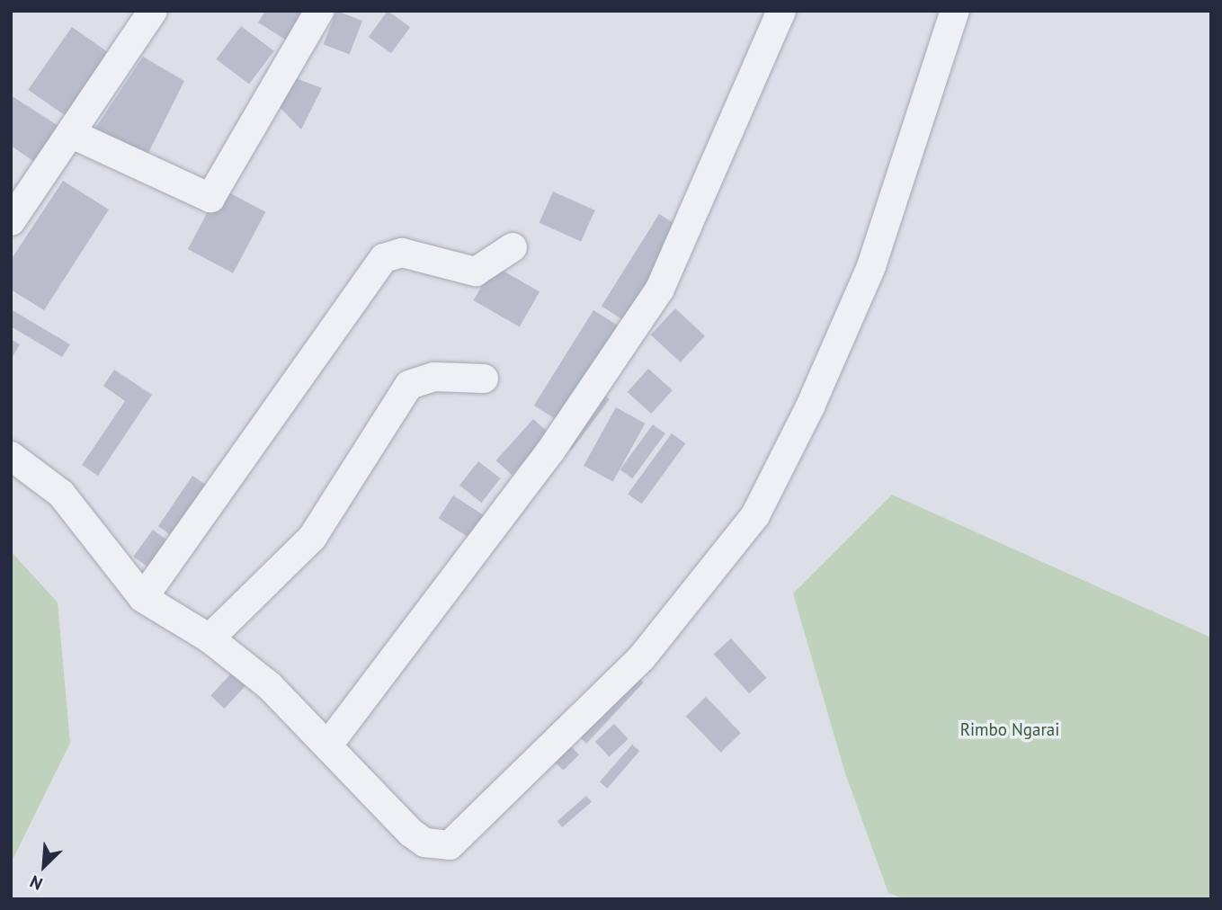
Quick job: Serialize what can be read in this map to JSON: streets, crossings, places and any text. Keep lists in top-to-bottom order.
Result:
{
  "parks": ["Rimbo Ngarai"],
  "north": "bottom left"
}
